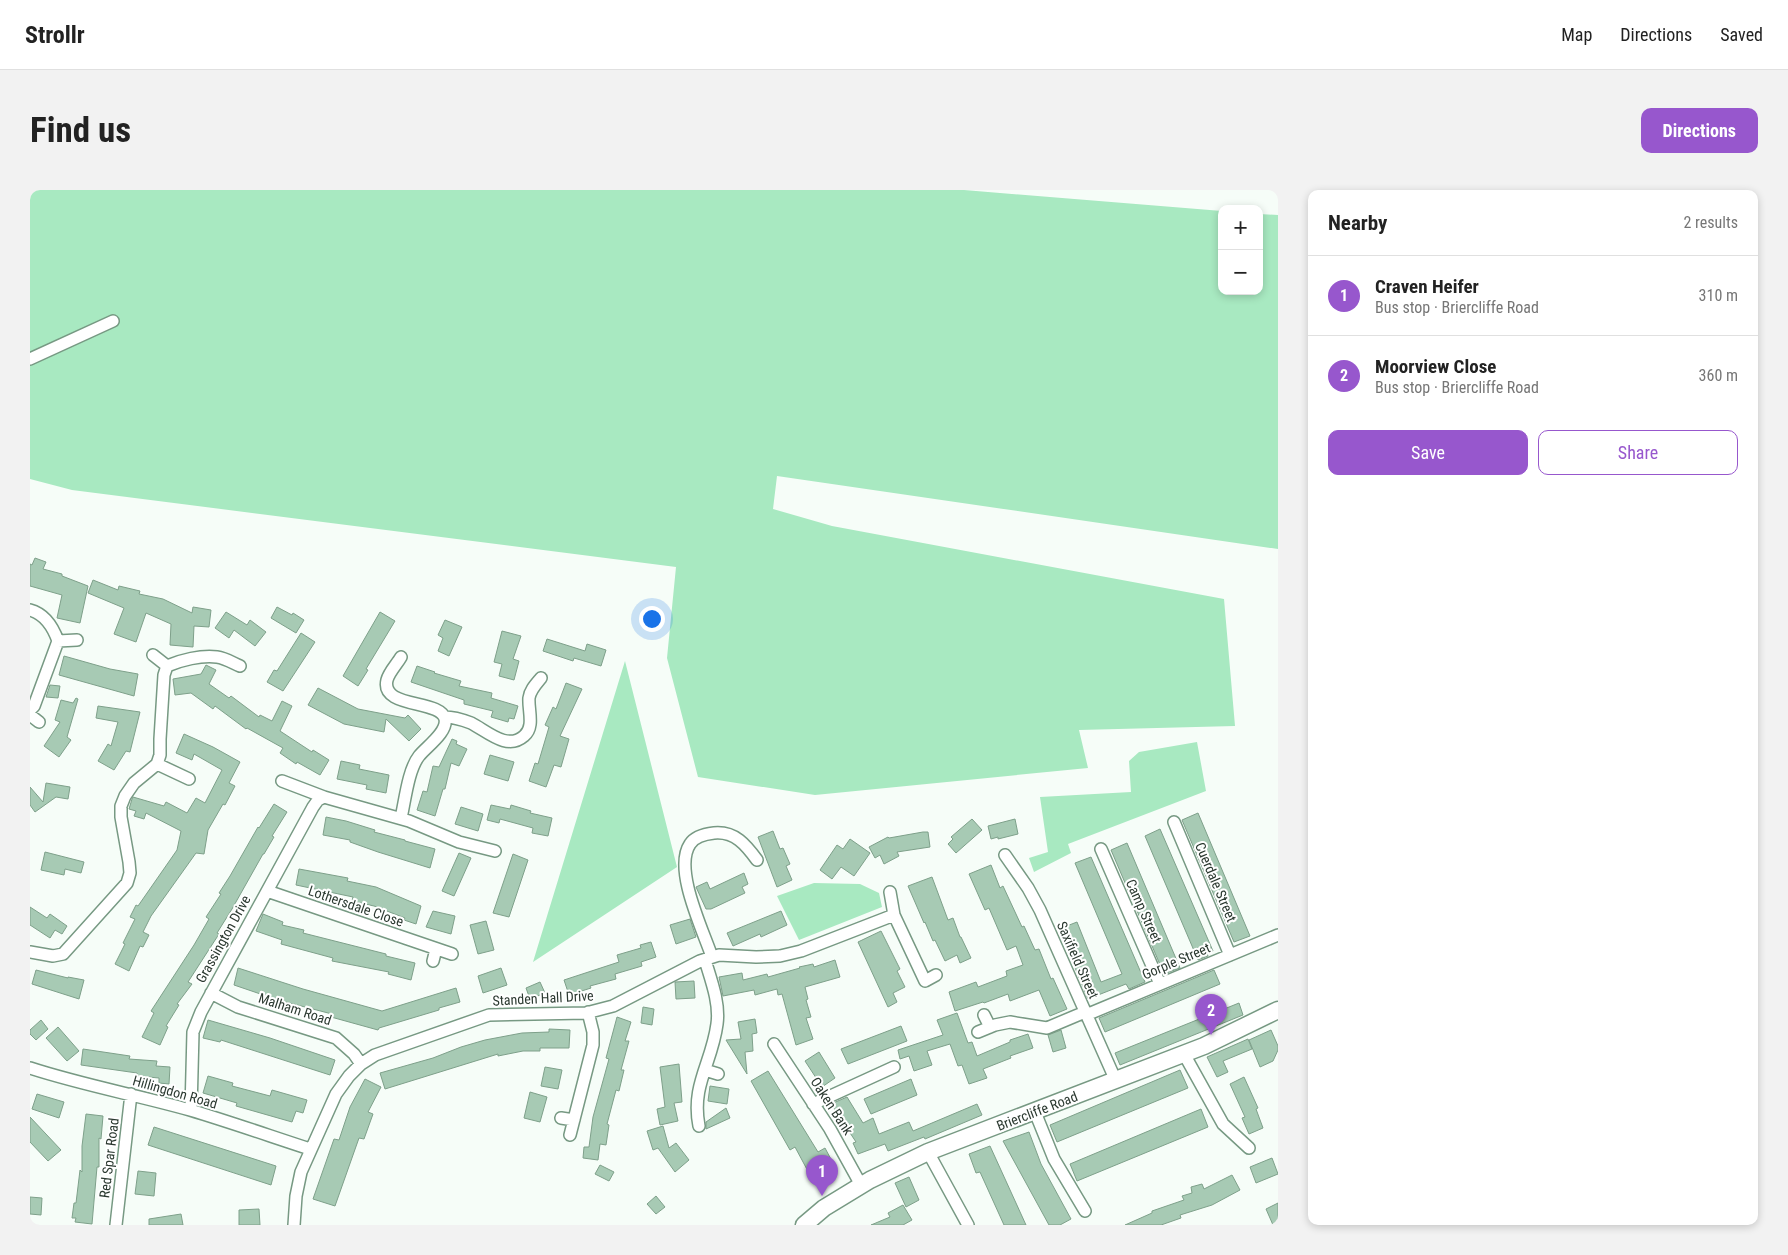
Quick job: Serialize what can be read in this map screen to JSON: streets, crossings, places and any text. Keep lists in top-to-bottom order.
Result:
{
  "streets": {
    "street": [
      "Cuerdale Street",
      "Lothersdale Close",
      "Camp Street",
      "Grassington Drive",
      "Saxifield Street",
      "Gorple Street",
      "Standen Hall Drive",
      "Malham Road",
      "Hillingdon Road",
      "Oaken Bank",
      "Briercliffe Road",
      "Red Spar Road"
    ]
  },
  "crossings": [
    ["Cuerdale Street", "Gorple Street"],
    ["Lothersdale Close", "Grassington Drive"],
    ["Camp Street", "Gorple Street"],
    ["Grassington Drive", "Malham Road"],
    ["Grassington Drive", "Hillingdon Road"],
    ["Saxifield Street", "Gorple Street"],
    ["Saxifield Street", "Briercliffe Road"],
    ["Standen Hall Drive", "Malham Road"],
    ["Standen Hall Drive", "Hillingdon Road"],
    ["Hillingdon Road", "Red Spar Road"],
    ["Oaken Bank", "Briercliffe Road"]
  ],
  "page": {
    "header": "Strollr",
    "nav": ["Map", "Directions", "Saved"],
    "buttons": [
      "Directions",
      ["Save", "Share"]
    ],
    "title": "Find us",
    "heading": ["Nearby", "2 results"],
    "map_buttons": ["+", "−"],
    "list": [
      {
        "mark": "1",
        "name": "Craven Heifer",
        "note": "Bus stop · Briercliffe Road",
        "value": "310 m"
      },
      {
        "mark": "2",
        "name": "Moorview Close",
        "note": "Bus stop · Briercliffe Road",
        "value": "360 m"
      }
    ],
    "pins": ["2", "1"]
  }
}
